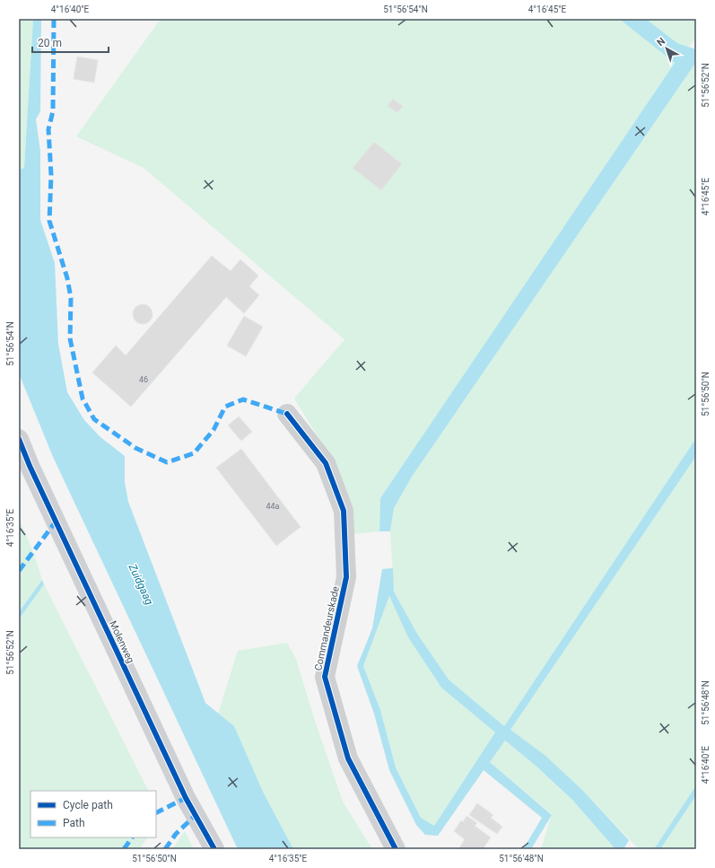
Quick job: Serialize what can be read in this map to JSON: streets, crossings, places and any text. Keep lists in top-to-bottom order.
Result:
{
  "streets": {
    "main road": ["Molenweg"],
    "street": ["Commandeurskade"]
  },
  "water": ["Zuidgaag"],
  "house_numbers": ["46", "44a"],
  "legend": ["Cycle path", "Path"],
  "scale_bar": "20 m",
  "north": "top left",
  "coordinates": [
    "4°16'40\"E",
    "51°56'54\"N",
    "4°16'45\"E",
    "51°56'52\"N",
    "51°56'50\"N",
    "4°16'35\"E",
    "51°56'48\"N"
  ]
}
